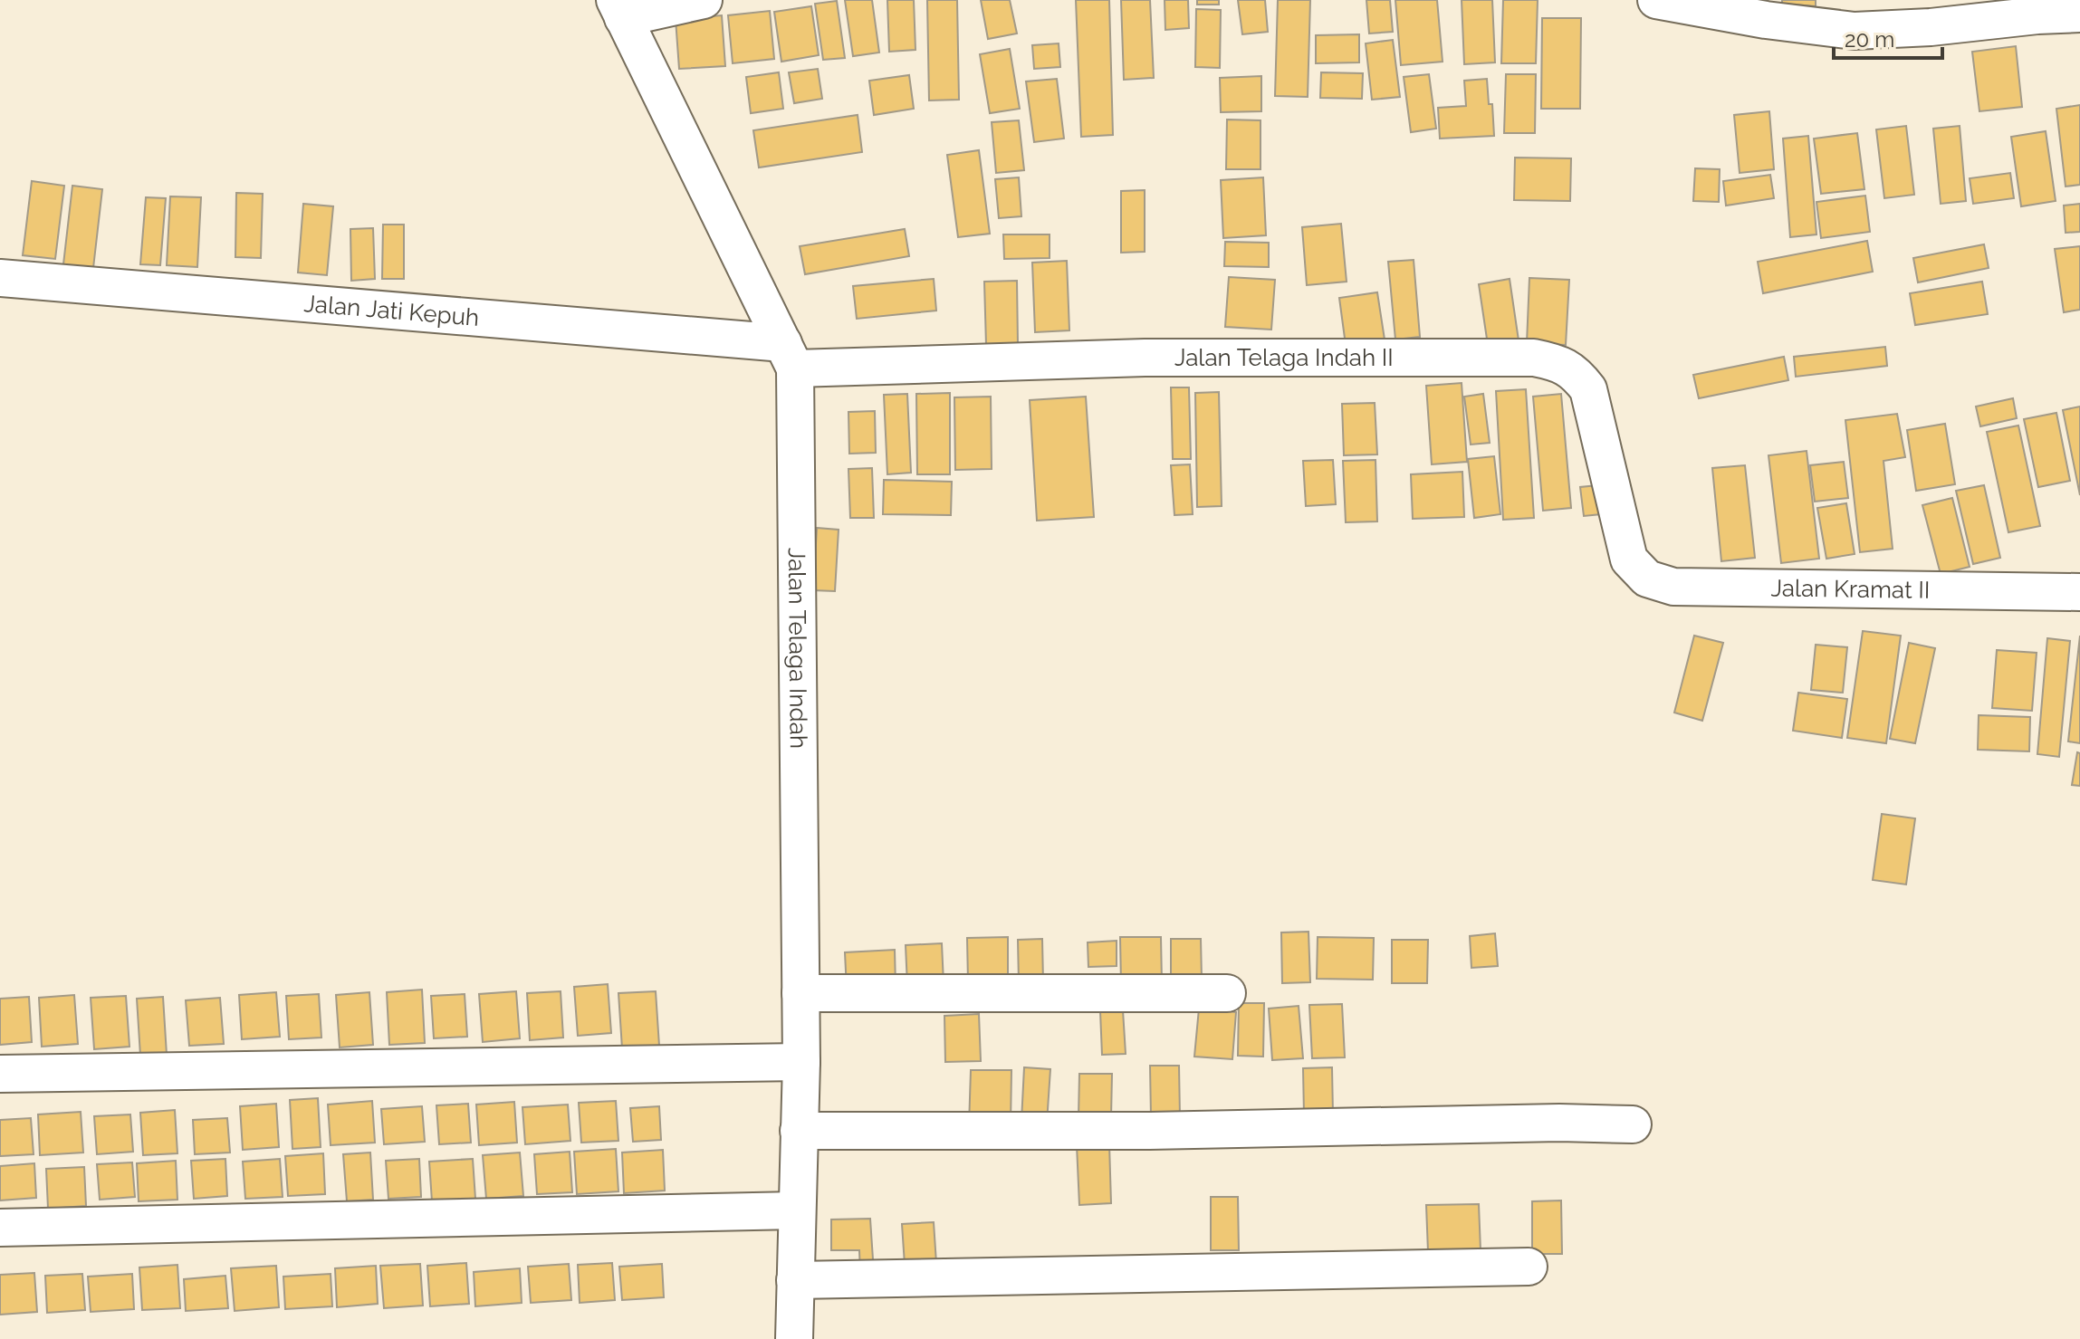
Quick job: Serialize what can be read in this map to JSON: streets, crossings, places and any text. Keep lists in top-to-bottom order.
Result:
{
  "streets": {
    "street": [
      "Jalan Jati Kepuh",
      "Jalan Telaga Indah II",
      "Jalan Kramat II",
      "Jalan Telaga Indah"
    ]
  },
  "crossings": [
    ["Jalan Jati Kepuh", "Jalan Telaga Indah II"],
    ["Jalan Jati Kepuh", "Jalan Telaga Indah"],
    ["Jalan Telaga Indah II", "Jalan Kramat II"],
    ["Jalan Telaga Indah II", "Jalan Telaga Indah"]
  ],
  "scale_bar": "20 m"
}
